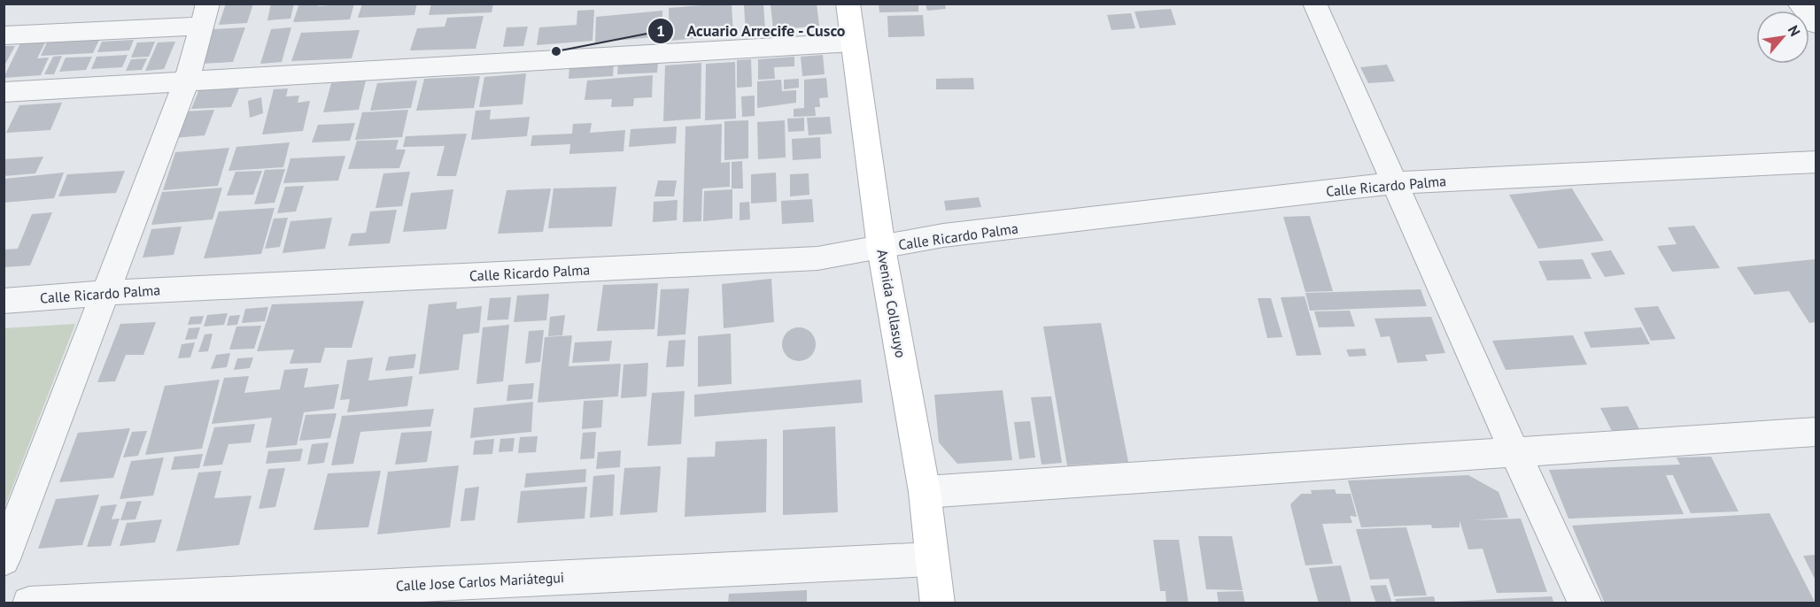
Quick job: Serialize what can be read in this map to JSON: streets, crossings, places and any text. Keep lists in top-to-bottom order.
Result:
{
  "streets": {
    "street": ["Calle Ricardo Palma", "Avenida Collasuyo", "Calle Jose Carlos Mariátegui"]
  },
  "crossings": [
    ["Calle Ricardo Palma", "Avenida Collasuyo"],
    ["Avenida Collasuyo", "Calle Jose Carlos Mariátegui"]
  ],
  "places": ["Acuario Arrecife - Cusco"],
  "north": "top right"
}
